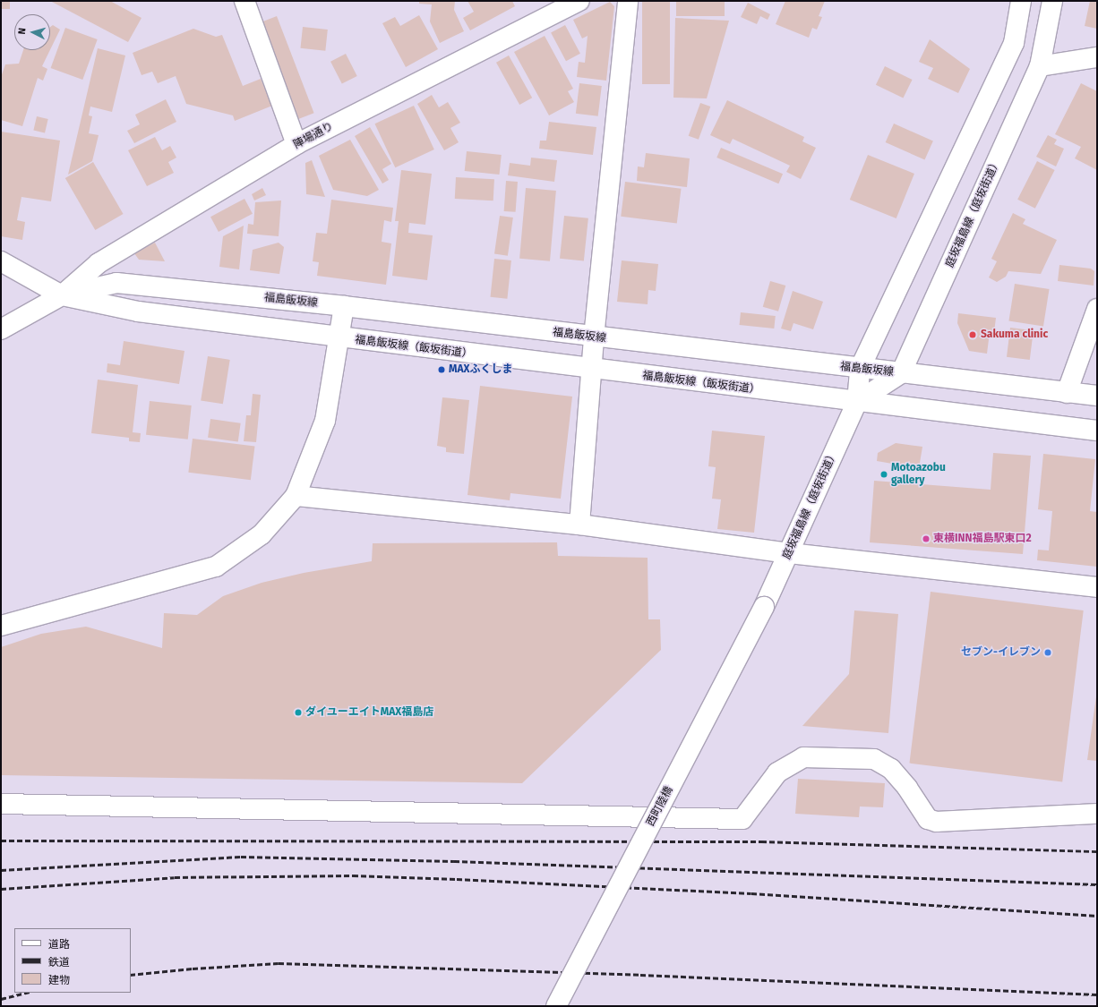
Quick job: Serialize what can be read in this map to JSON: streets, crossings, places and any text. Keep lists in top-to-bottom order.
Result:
{
  "streets": {
    "street": [
      "陣場通り",
      "庭坂福島線（庭坂街道）",
      "福島飯坂線",
      "福島飯坂線（飯坂街道）",
      "西町陸橋"
    ]
  },
  "crossings": [
    ["陣場通り", "福島飯坂線"],
    ["陣場通り", "福島飯坂線（飯坂街道）"],
    ["庭坂福島線（庭坂街道）", "福島飯坂線"],
    ["庭坂福島線（庭坂街道）", "福島飯坂線（飯坂街道）"],
    ["庭坂福島線（庭坂街道）", "西町陸橋"],
    ["福島飯坂線", "福島飯坂線（飯坂街道）"]
  ],
  "places": [
    "Sakuma clinic",
    "MAXふくしま",
    "Motoazobu gallery",
    "東横INN福島駅東口2",
    "セブン-イレブン",
    "ダイユーエイトMAX福島店"
  ],
  "legend": ["道路", "鉄道", "建物"],
  "north": "left"
}
